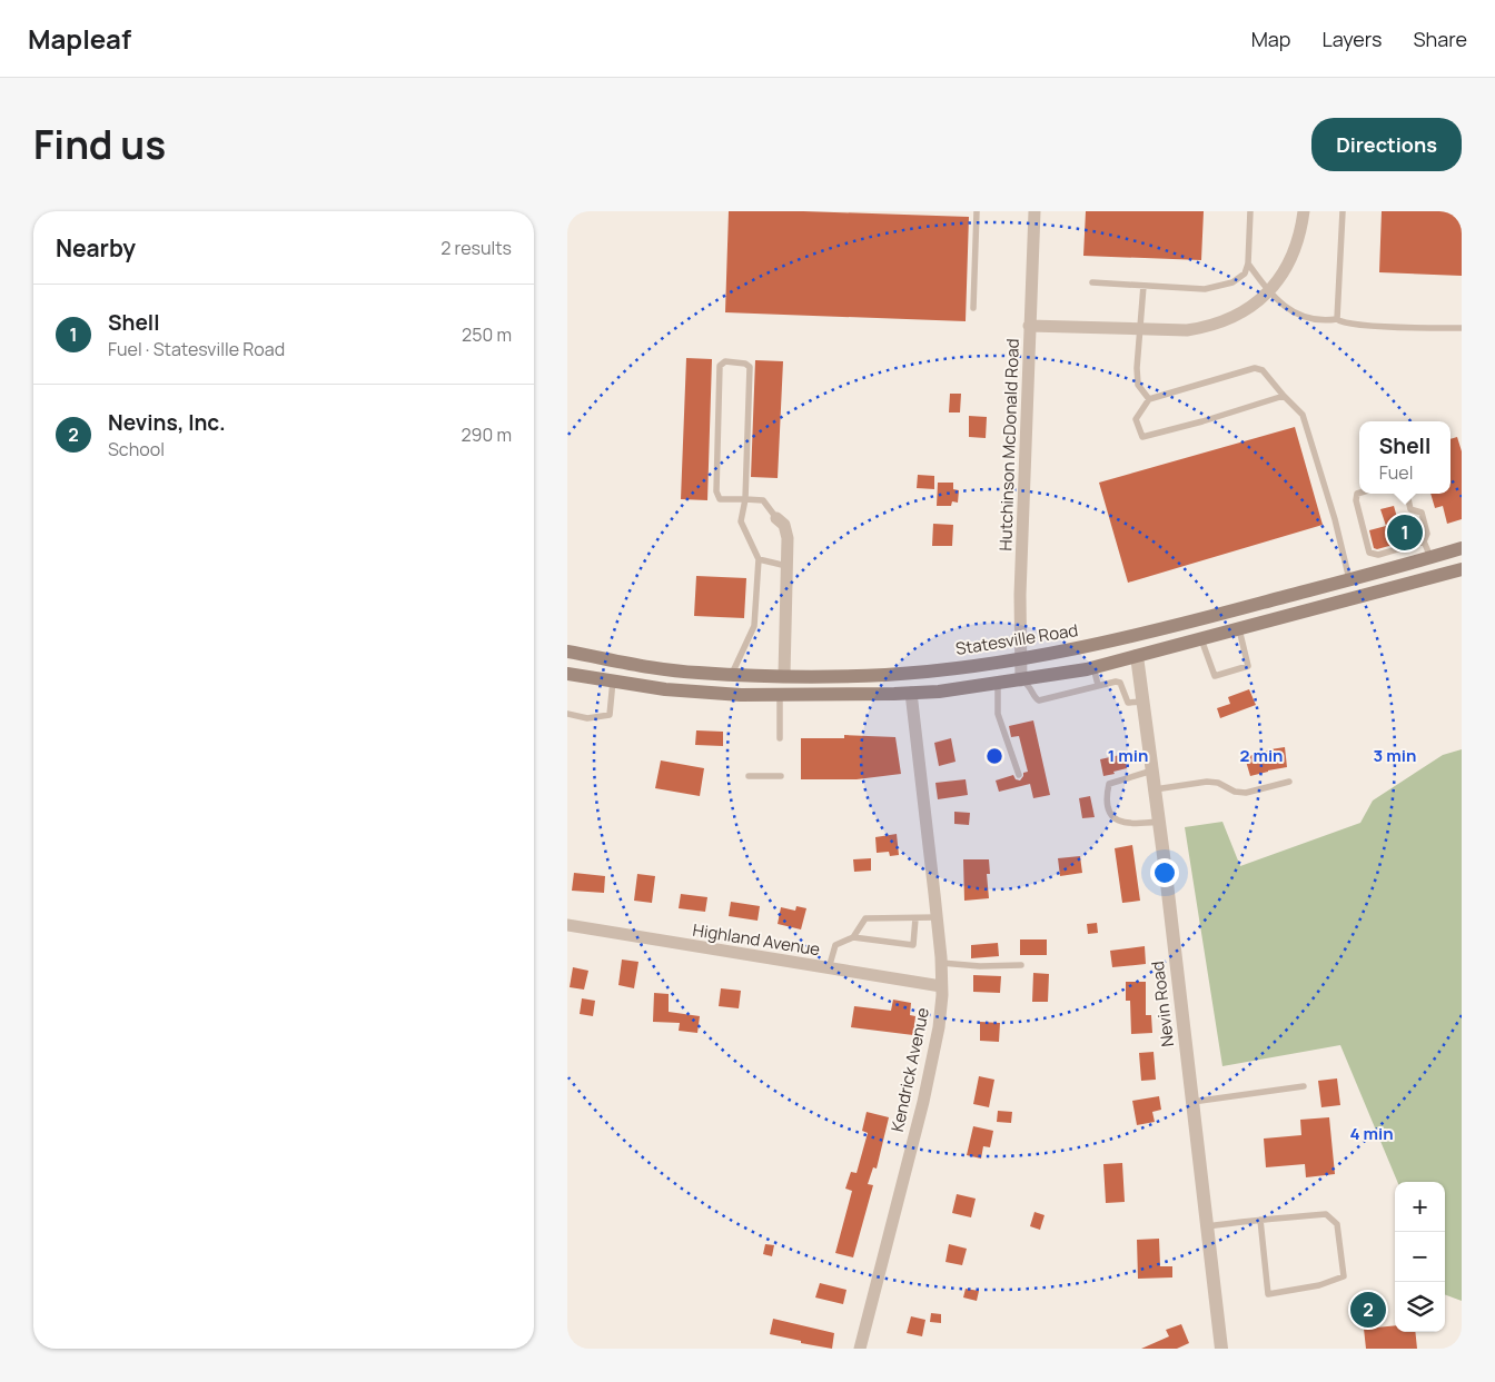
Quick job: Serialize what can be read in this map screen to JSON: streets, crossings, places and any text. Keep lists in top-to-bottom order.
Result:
{
  "streets": {
    "main road": ["Statesville Road"],
    "street": [
      "Hutchinson McDonald Road",
      "Highland Avenue",
      "Nevin Road",
      "Kendrick Avenue"
    ]
  },
  "crossings": [
    ["Hutchinson McDonald Road", "Statesville Road"],
    ["Highland Avenue", "Kendrick Avenue"]
  ],
  "page": {
    "header": "Mapleaf",
    "nav": ["Map", "Layers", "Share"],
    "title": "Find us",
    "buttons": "Directions",
    "heading": ["Nearby", "2 results"],
    "list": [
      {
        "mark": "1",
        "name": "Shell",
        "note": "Fuel · Statesville Road",
        "value": "250 m"
      },
      {
        "mark": "2",
        "name": "Nevins, Inc.",
        "note": "School",
        "value": "290 m"
      }
    ],
    "popup": ["Shell", "Fuel"],
    "pins": ["1", "2"],
    "map_buttons": ["+", "−"]
  },
  "rings": [
    "1 min",
    "2 min",
    "3 min",
    "4 min"
  ]
}
